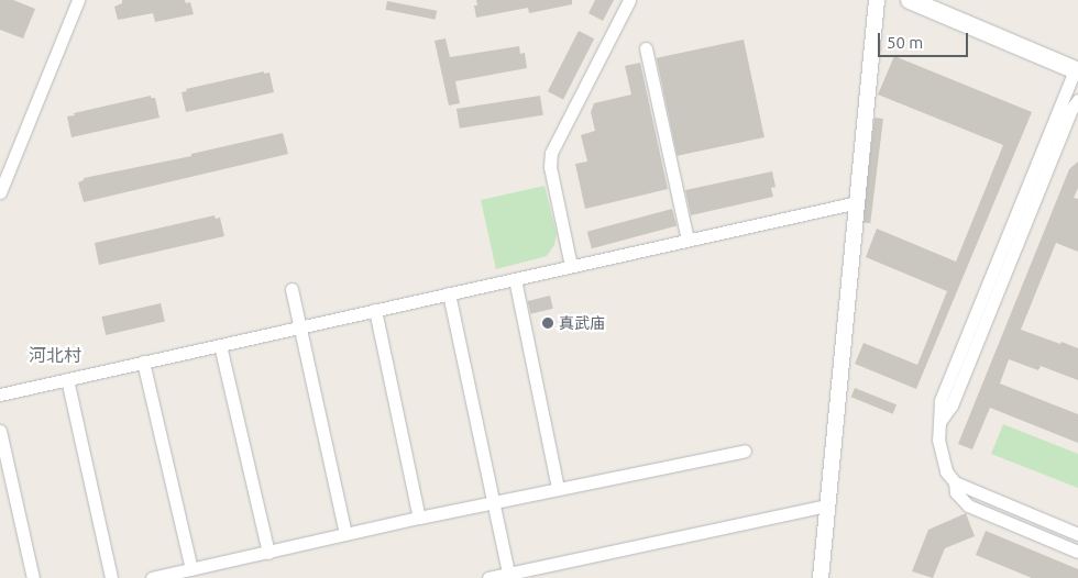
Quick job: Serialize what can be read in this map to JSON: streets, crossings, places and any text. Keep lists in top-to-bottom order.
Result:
{
  "districts": ["河北村"],
  "places": ["真武庙"],
  "scale_bar": "50 m"
}
